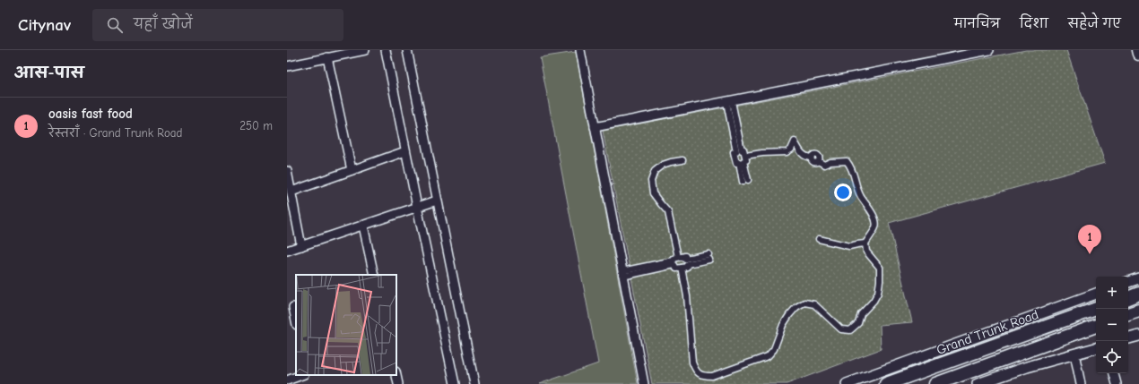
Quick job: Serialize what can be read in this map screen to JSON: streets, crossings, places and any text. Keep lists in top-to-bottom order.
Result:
{
  "streets": {
    "main road": ["Grand Trunk Road"]
  },
  "page": {
    "header": "Citynav",
    "search": "यहाँ खोजें",
    "nav": ["मानचित्र", "दिशा", "सहेजे गए"],
    "heading": "आस-पास",
    "list": [
      {
        "mark": "1",
        "name": "oasis fast food",
        "note": "रेस्तराँ · Grand Trunk Road",
        "value": "250 m"
      }
    ],
    "pins": "1",
    "map_buttons": ["+", "−"]
  }
}
